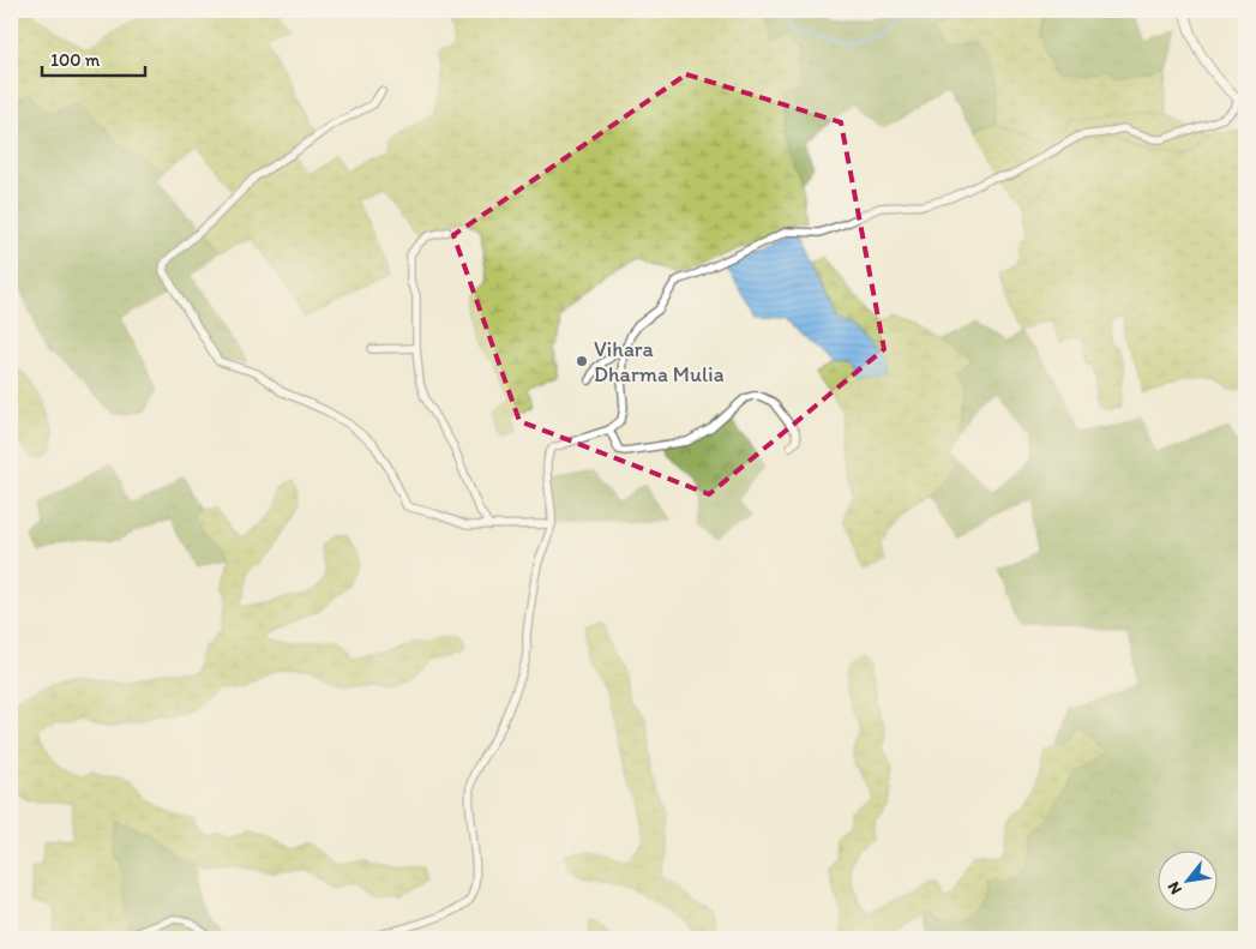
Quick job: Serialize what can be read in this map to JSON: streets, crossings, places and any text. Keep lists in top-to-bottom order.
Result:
{
  "places": ["Vihara Dharma Mulia"],
  "scale_bar": "100 m",
  "north": "bottom left"
}
